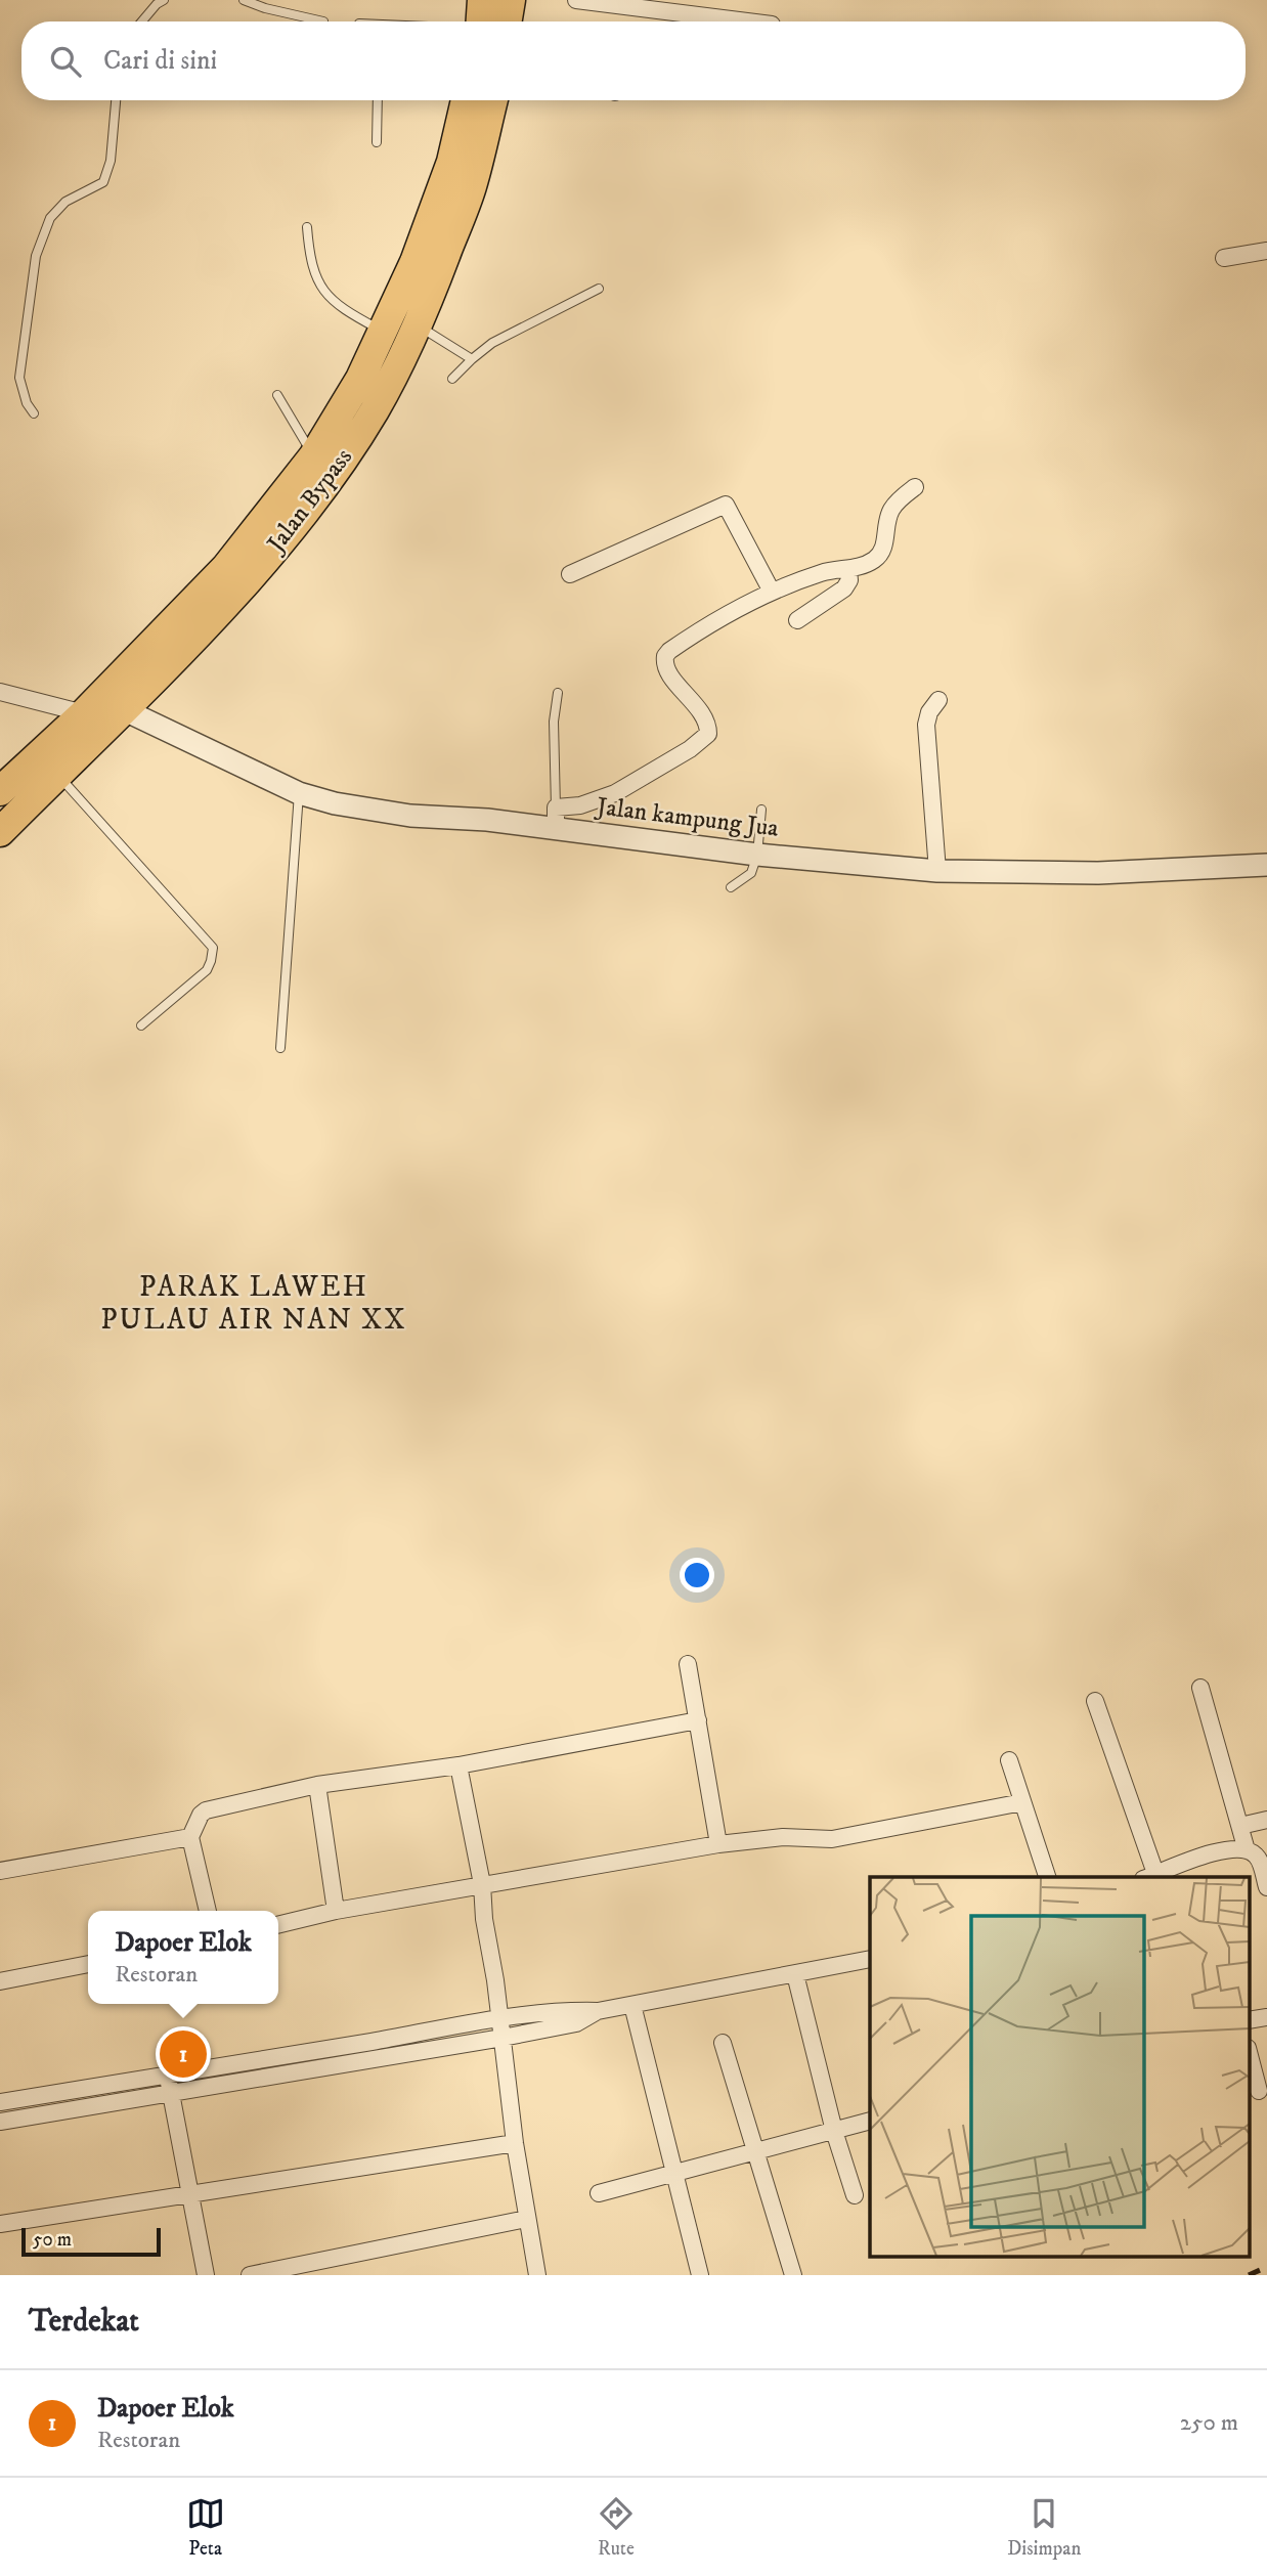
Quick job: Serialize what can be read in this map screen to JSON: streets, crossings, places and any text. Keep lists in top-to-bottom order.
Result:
{
  "streets": {
    "highway": ["Jalan Bypass"],
    "street": ["Jalan kampung Jua"]
  },
  "crossings": [
    ["Jalan Bypass", "Jalan kampung Jua"]
  ],
  "districts": ["PARAK LAWEH PULAU AIR NAN XX"],
  "scale_bar": "50 m",
  "page": {
    "search": "Cari di sini",
    "popup": ["Dapoer Elok", "Restoran"],
    "pins": "1",
    "scale": "50 m",
    "heading": "Terdekat",
    "list": [
      {
        "mark": "1",
        "name": "Dapoer Elok",
        "note": "Restoran",
        "value": "250 m"
      }
    ],
    "nav": ["Peta", "Rute", "Disimpan"]
  }
}
